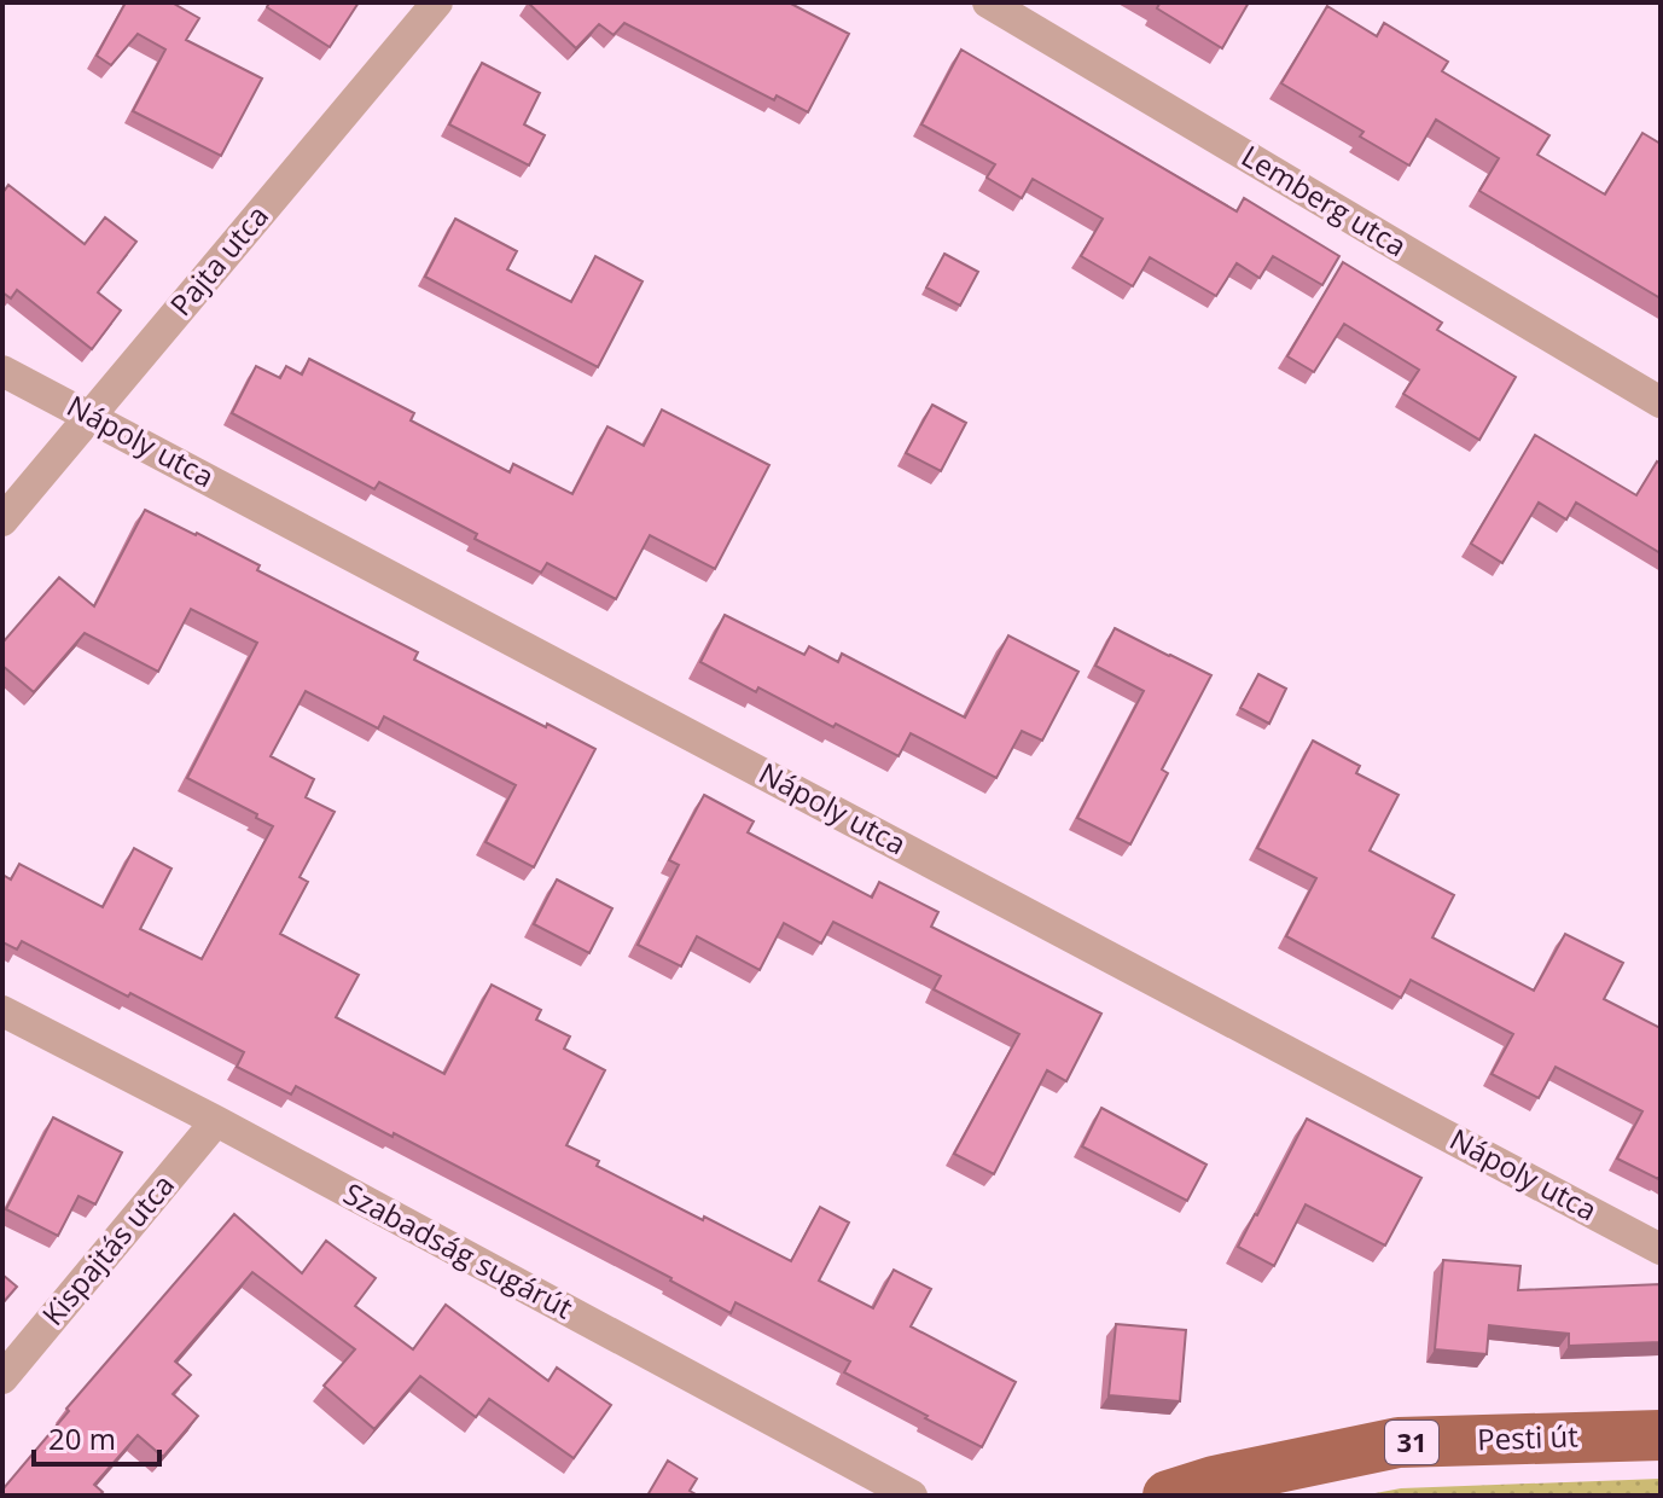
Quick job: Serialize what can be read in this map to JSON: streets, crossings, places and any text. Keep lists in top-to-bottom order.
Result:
{
  "streets": {
    "main road": ["Pesti út", "31"],
    "street": [
      "Lemberg utca",
      "Pajta utca",
      "Nápoly utca",
      "Kispajtás utca",
      "Szabadság sugárút"
    ]
  },
  "crossings": [
    ["Pajta utca", "Nápoly utca"],
    ["Kispajtás utca", "Szabadság sugárút"]
  ],
  "scale_bar": "20 m"
}
